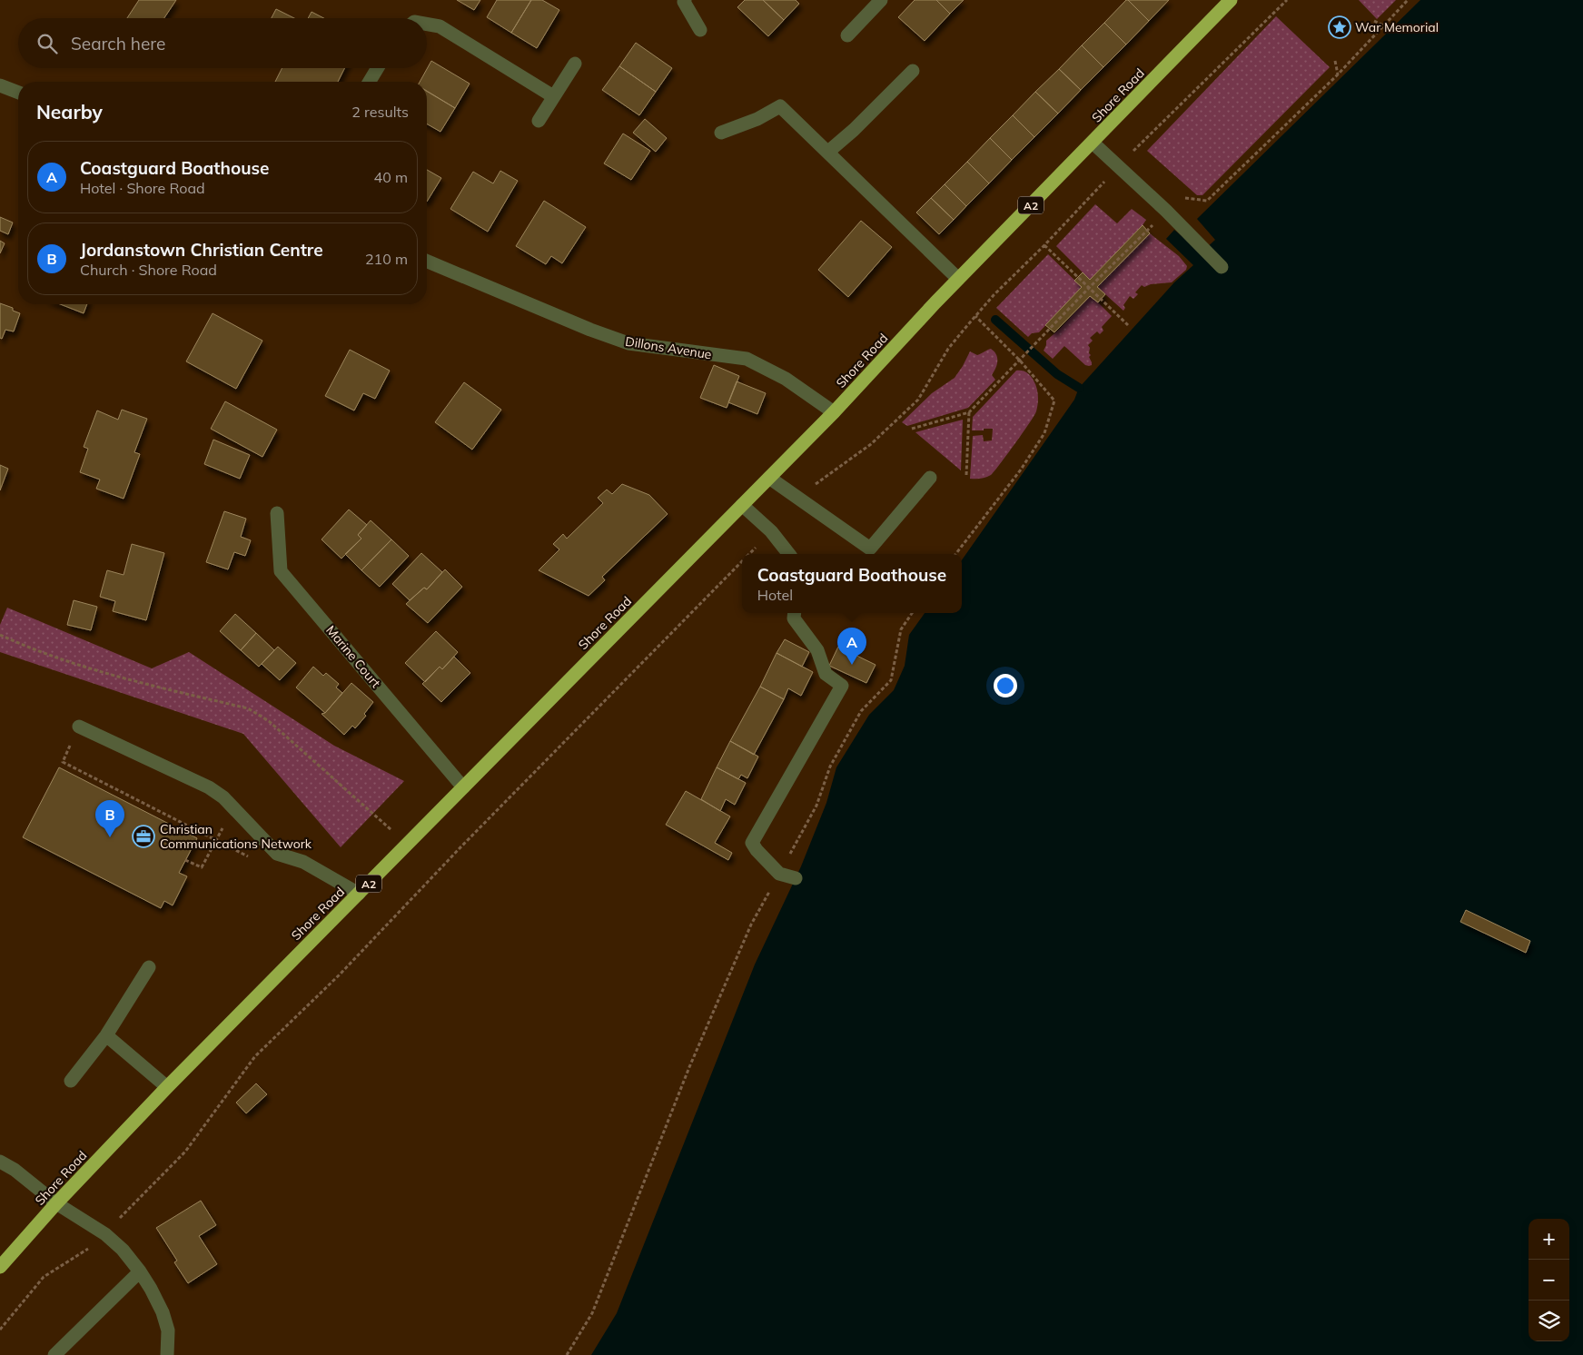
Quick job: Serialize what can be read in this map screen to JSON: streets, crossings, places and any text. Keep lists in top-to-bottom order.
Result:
{
  "streets": {
    "highway": ["Shore Road", "A2"],
    "street": ["Dillons Avenue", "Marine Court"]
  },
  "crossings": [
    ["Shore Road", "Dillons Avenue"],
    ["Shore Road", "Marine Court"]
  ],
  "places": {
    "place": ["War Memorial"],
    "office": ["Christian Communications Network"]
  },
  "page": {
    "search": "Search here",
    "heading": ["Nearby", "2 results"],
    "list": [
      {
        "mark": "A",
        "name": "Coastguard Boathouse",
        "note": "Hotel · Shore Road",
        "value": "40 m"
      },
      {
        "mark": "B",
        "name": "Jordanstown Christian Centre",
        "note": "Church · Shore Road",
        "value": "210 m"
      }
    ],
    "popup": ["Coastguard Boathouse", "Hotel"],
    "pins": ["A", "B"],
    "map_buttons": ["+", "−"]
  }
}
